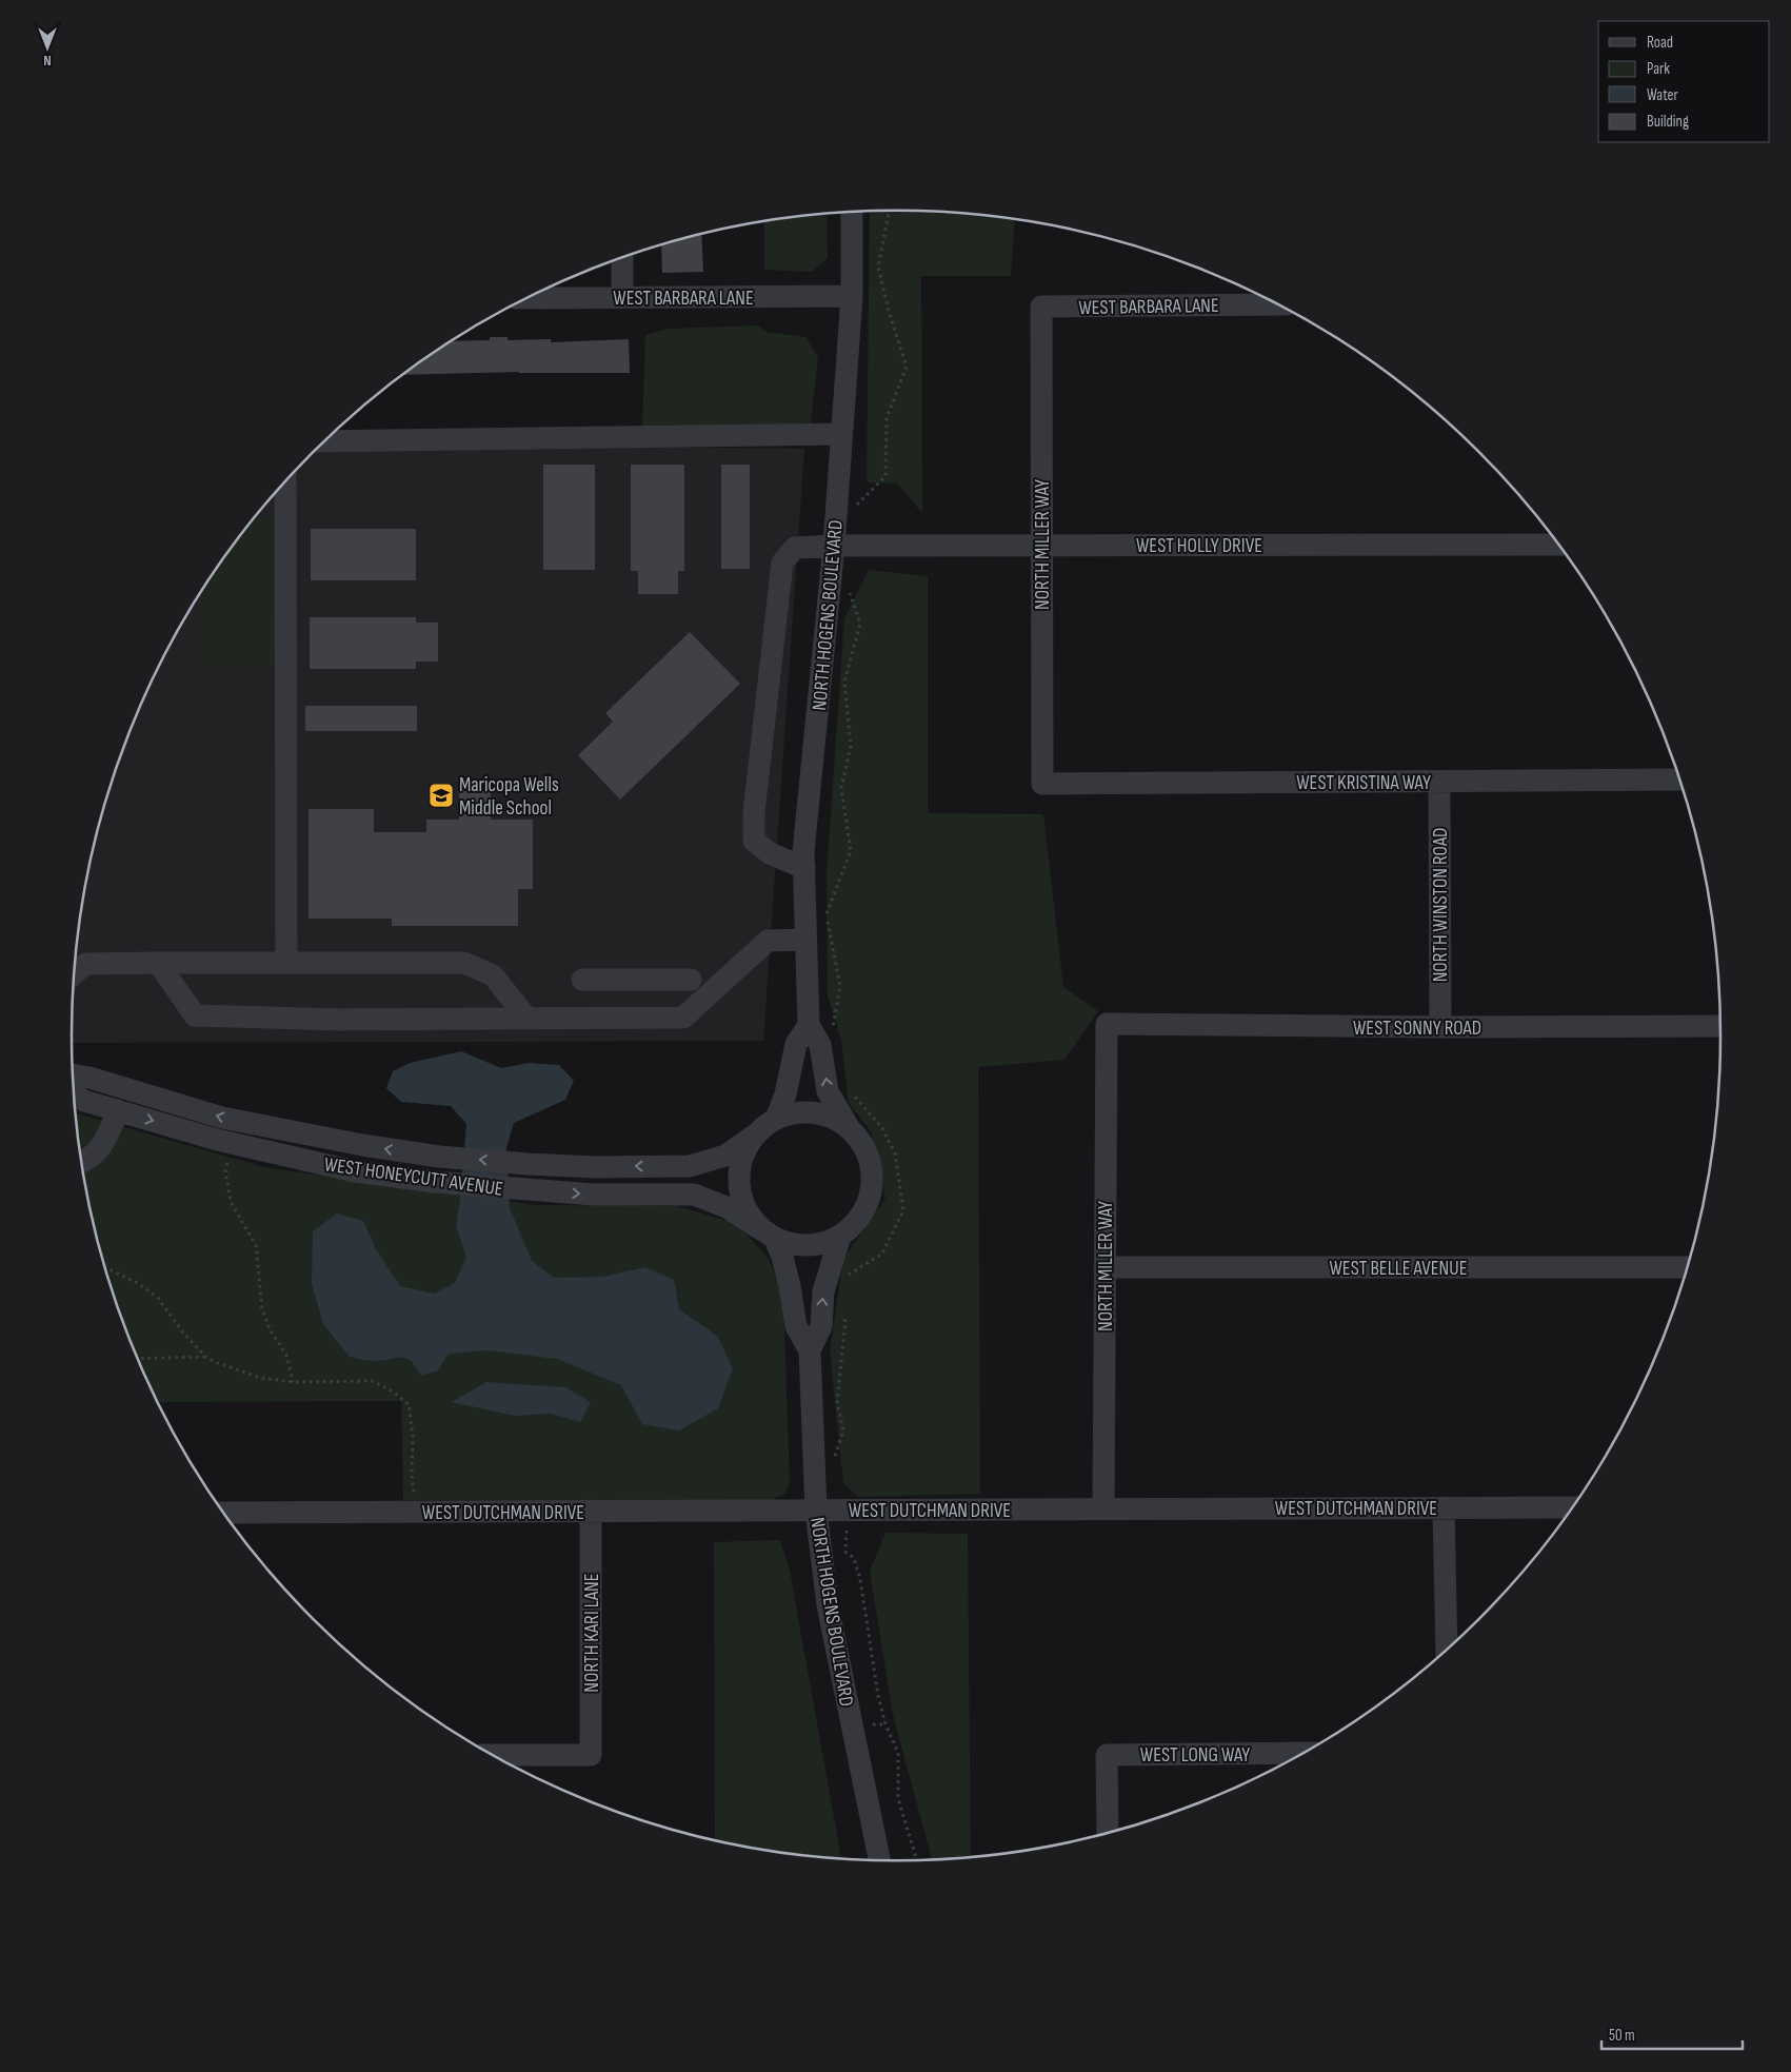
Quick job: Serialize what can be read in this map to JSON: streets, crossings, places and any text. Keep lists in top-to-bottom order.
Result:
{
  "streets": {
    "street": [
      "WEST BARBARA LANE",
      "NORTH MILLER WAY",
      "WEST HOLLY DRIVE",
      "NORTH HOGENS BOULEVARD",
      "WEST KRISTINA WAY",
      "NORTH WINSTON ROAD",
      "WEST SONNY ROAD",
      "WEST HONEYCUTT AVENUE",
      "WEST BELLE AVENUE",
      "WEST DUTCHMAN DRIVE",
      "NORTH KARI LANE",
      "WEST LONG WAY"
    ]
  },
  "crossings": [
    ["WEST BARBARA LANE", "NORTH MILLER WAY"],
    ["WEST BARBARA LANE", "NORTH HOGENS BOULEVARD"],
    ["NORTH MILLER WAY", "WEST HOLLY DRIVE"],
    ["NORTH MILLER WAY", "WEST KRISTINA WAY"],
    ["NORTH MILLER WAY", "WEST SONNY ROAD"],
    ["NORTH MILLER WAY", "WEST BELLE AVENUE"],
    ["NORTH MILLER WAY", "WEST DUTCHMAN DRIVE"],
    ["WEST HOLLY DRIVE", "NORTH HOGENS BOULEVARD"],
    ["NORTH HOGENS BOULEVARD", "WEST HONEYCUTT AVENUE"],
    ["NORTH HOGENS BOULEVARD", "WEST DUTCHMAN DRIVE"],
    ["WEST KRISTINA WAY", "NORTH WINSTON ROAD"],
    ["NORTH WINSTON ROAD", "WEST SONNY ROAD"],
    ["WEST DUTCHMAN DRIVE", "NORTH KARI LANE"]
  ],
  "places": {
    "school or university": ["Maricopa Wells Middle School"]
  },
  "legend": [
    "Road",
    "Park",
    "Water",
    "Building"
  ],
  "scale_bar": "50 m",
  "north": "bottom"
}
